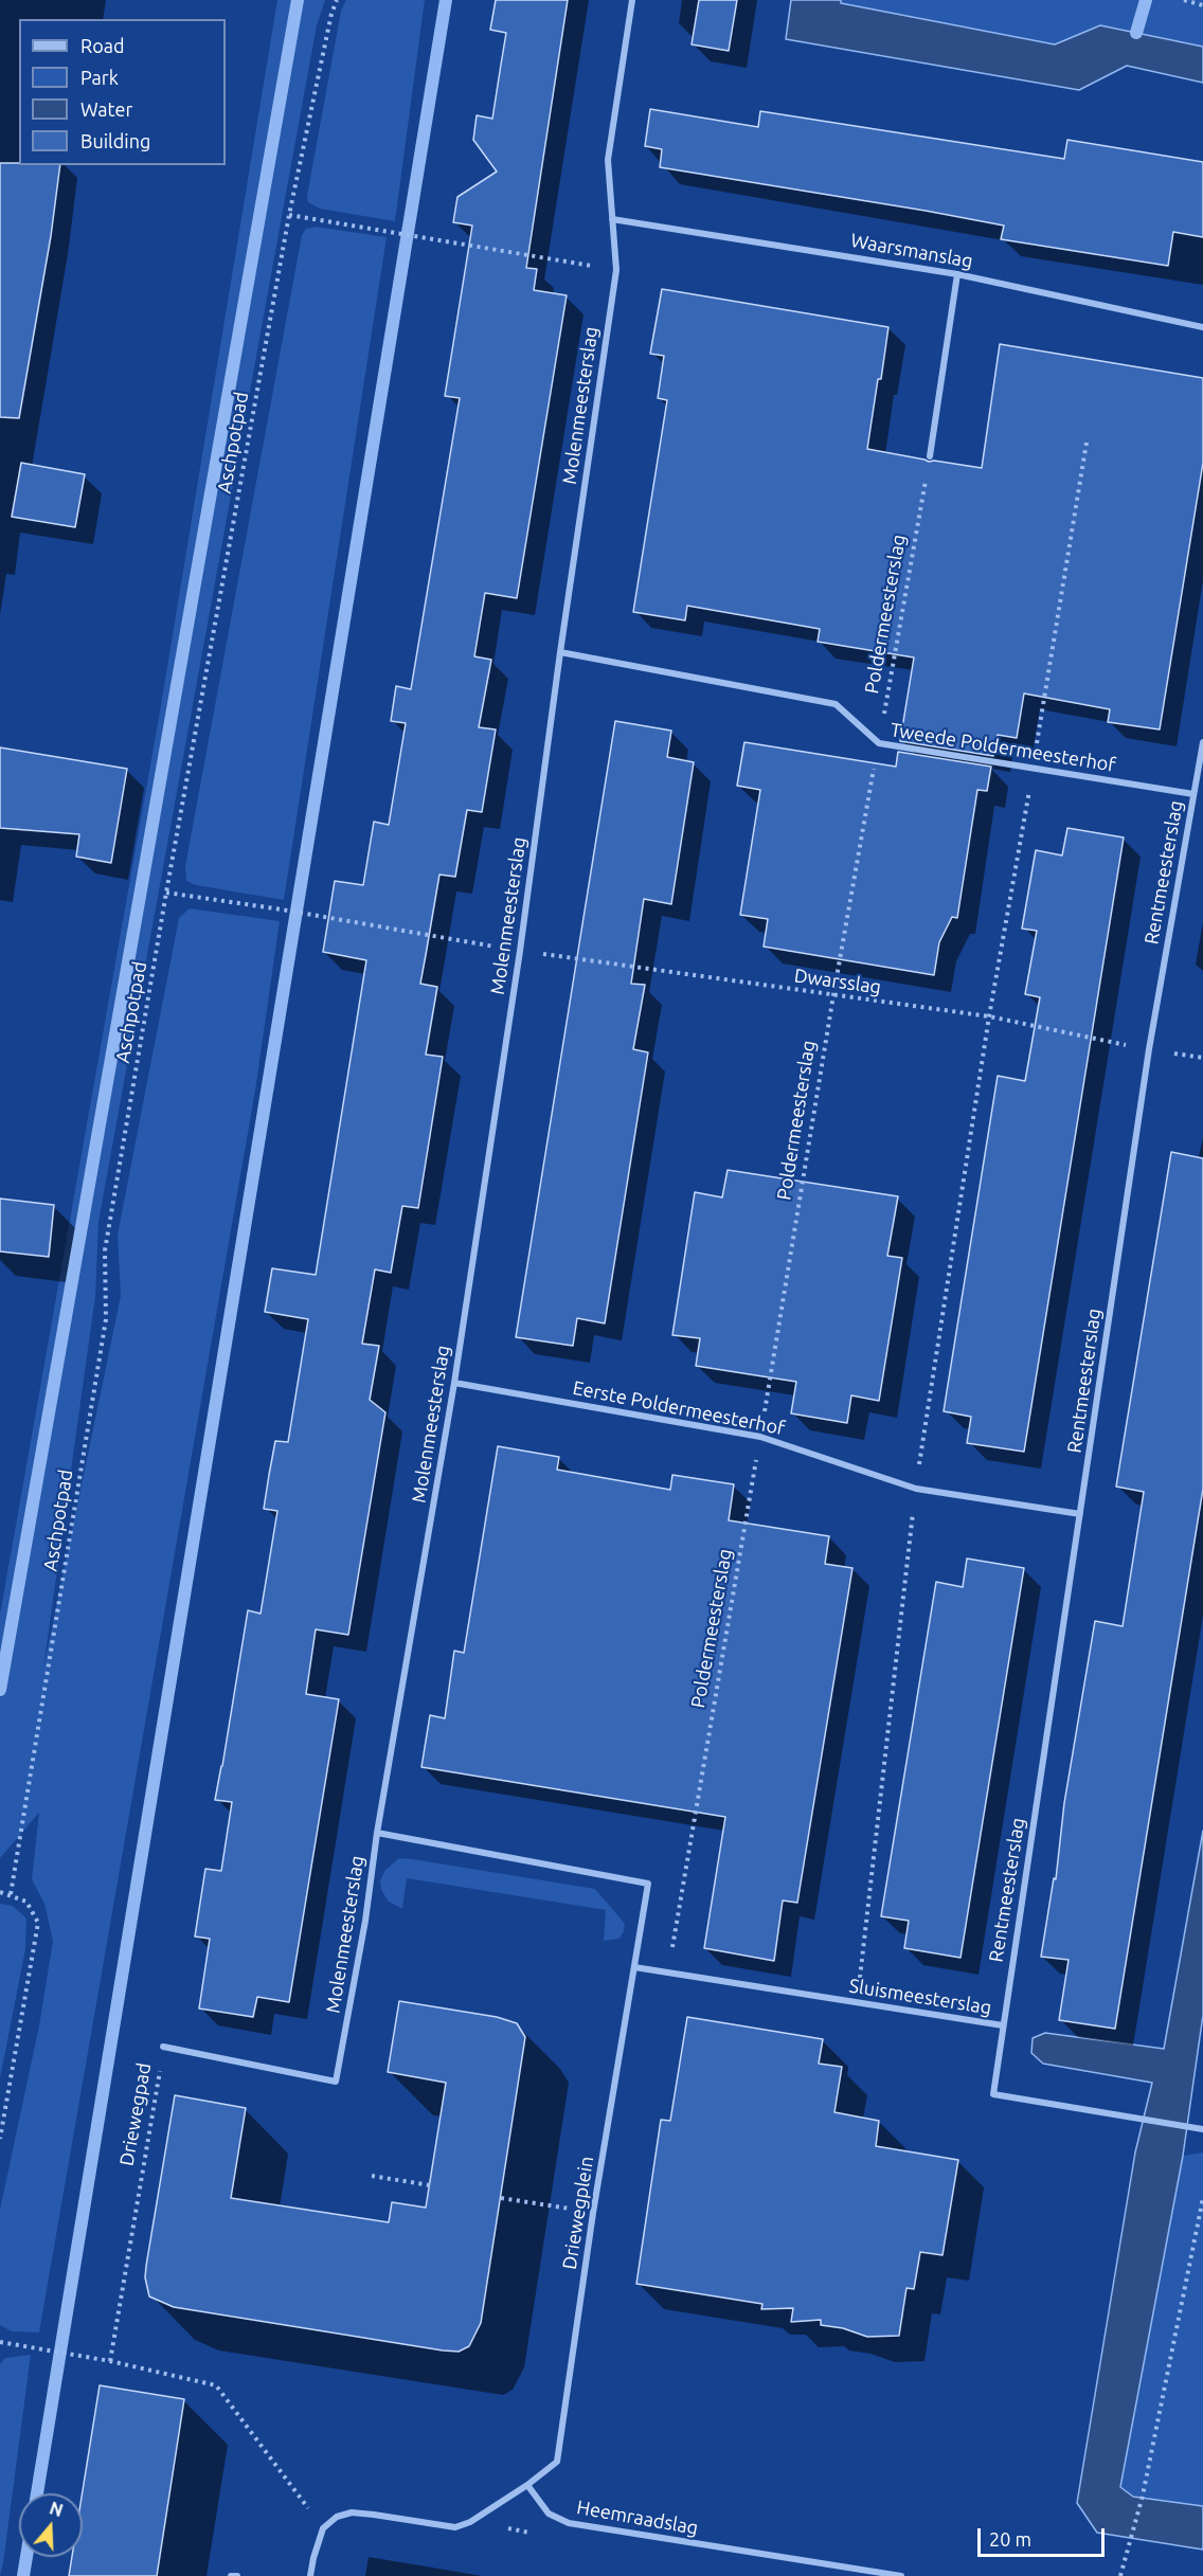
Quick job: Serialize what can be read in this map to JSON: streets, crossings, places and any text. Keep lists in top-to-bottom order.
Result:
{
  "streets": {
    "street": [
      "Waarsmanslag",
      "Molenmeesterslag",
      "Tweede Poldermeesterhof",
      "Rentmeesterslag",
      "Eerste Poldermeesterhof",
      "Sluismeesterslag",
      "Driewegpad",
      "Driewegplein",
      "Heemraadslag"
    ],
    "path": ["Aschpotpad", "Poldermeesterslag", "Dwarsslag"]
  },
  "crossings": [
    ["Waarsmanslag", "Molenmeesterslag"],
    ["Molenmeesterslag", "Tweede Poldermeesterhof"],
    ["Molenmeesterslag", "Dwarsslag"],
    ["Molenmeesterslag", "Eerste Poldermeesterhof"],
    ["Molenmeesterslag", "Driewegpad"],
    ["Molenmeesterslag", "Driewegplein"],
    ["Poldermeesterslag", "Tweede Poldermeesterhof"],
    ["Poldermeesterslag", "Dwarsslag"],
    ["Poldermeesterslag", "Eerste Poldermeesterhof"],
    ["Poldermeesterslag", "Sluismeesterslag"],
    ["Tweede Poldermeesterhof", "Rentmeesterslag"],
    ["Rentmeesterslag", "Dwarsslag"],
    ["Rentmeesterslag", "Eerste Poldermeesterhof"],
    ["Rentmeesterslag", "Sluismeesterslag"],
    ["Driewegplein", "Heemraadslag"]
  ],
  "legend": [
    "Road",
    "Park",
    "Water",
    "Building"
  ],
  "scale_bar": "20 m",
  "north": "top"
}
